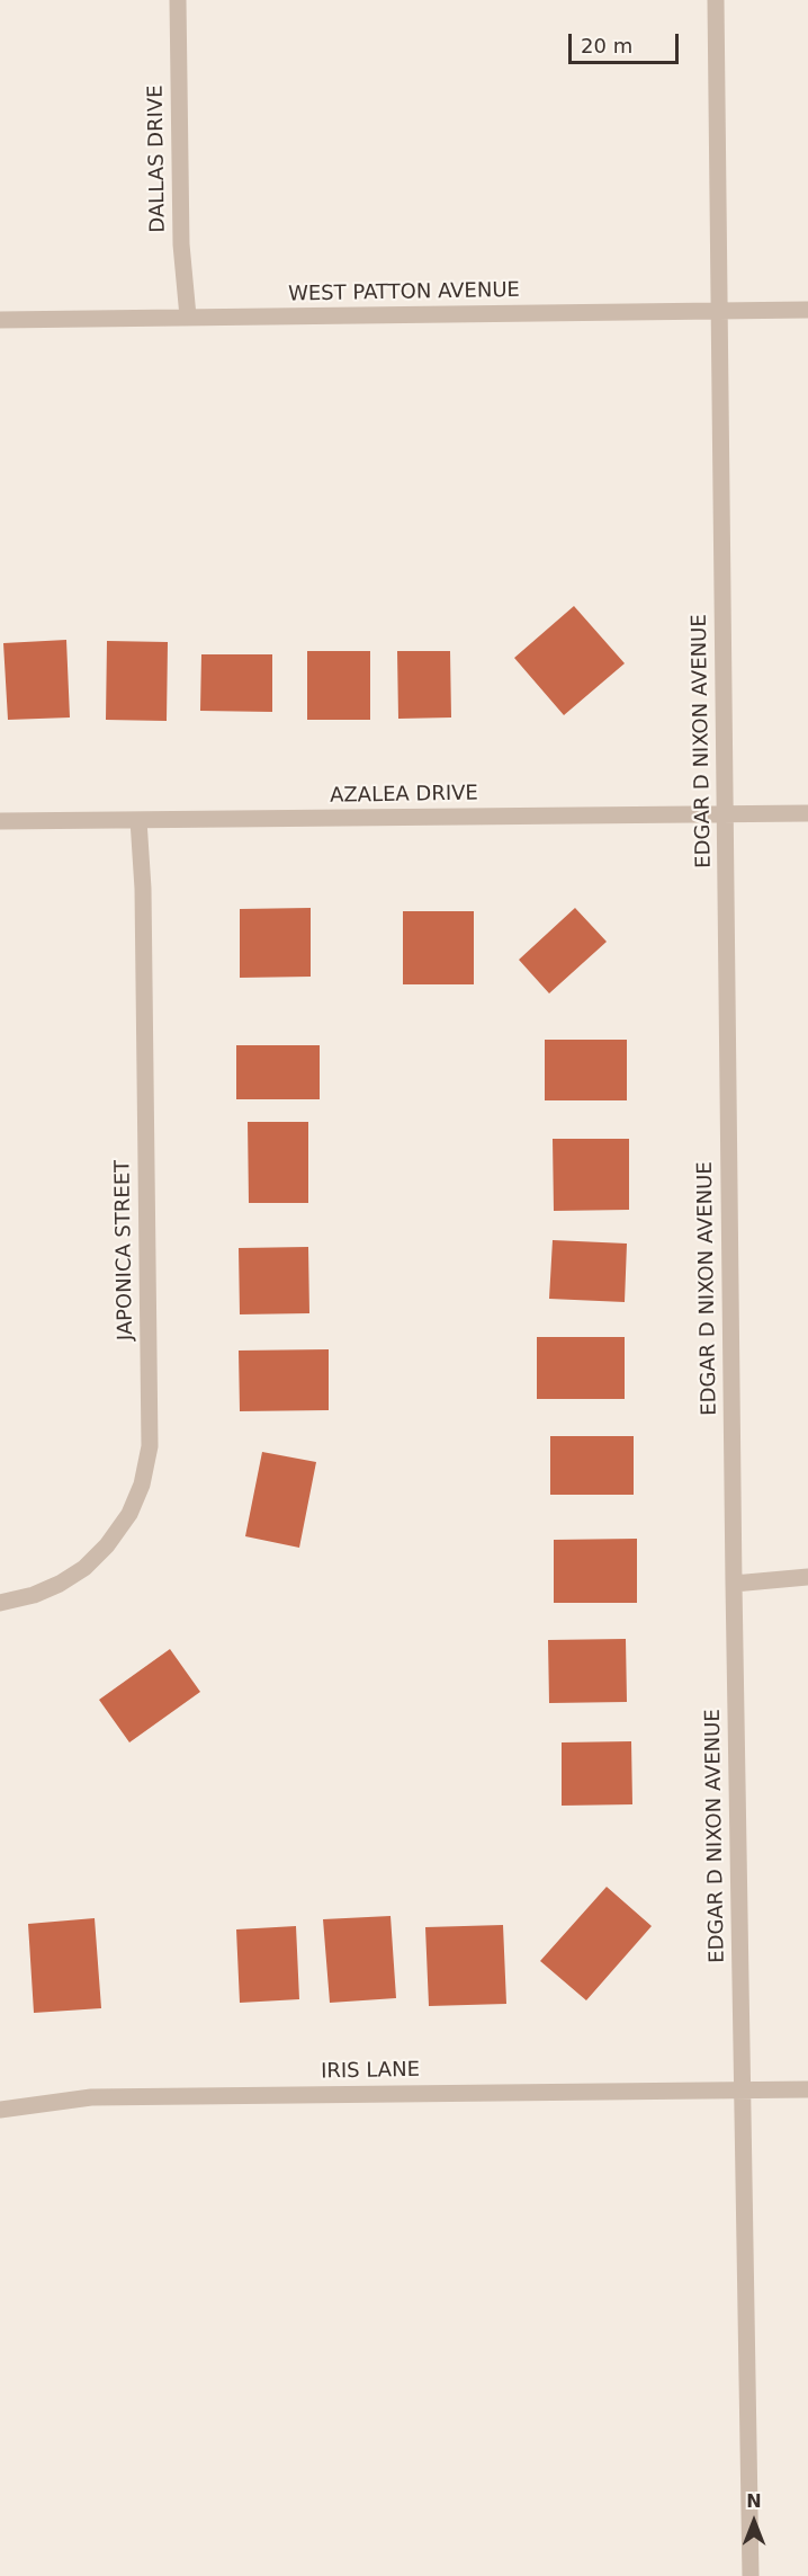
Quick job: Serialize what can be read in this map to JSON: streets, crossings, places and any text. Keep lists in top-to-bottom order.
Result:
{
  "streets": {
    "street": [
      "DALLAS DRIVE",
      "WEST PATTON AVENUE",
      "EDGAR D NIXON AVENUE",
      "AZALEA DRIVE",
      "JAPONICA STREET",
      "IRIS LANE"
    ]
  },
  "crossings": [
    ["DALLAS DRIVE", "WEST PATTON AVENUE"],
    ["WEST PATTON AVENUE", "EDGAR D NIXON AVENUE"],
    ["EDGAR D NIXON AVENUE", "AZALEA DRIVE"],
    ["EDGAR D NIXON AVENUE", "IRIS LANE"],
    ["AZALEA DRIVE", "JAPONICA STREET"]
  ],
  "scale_bar": "20 m",
  "north": "top"
}
